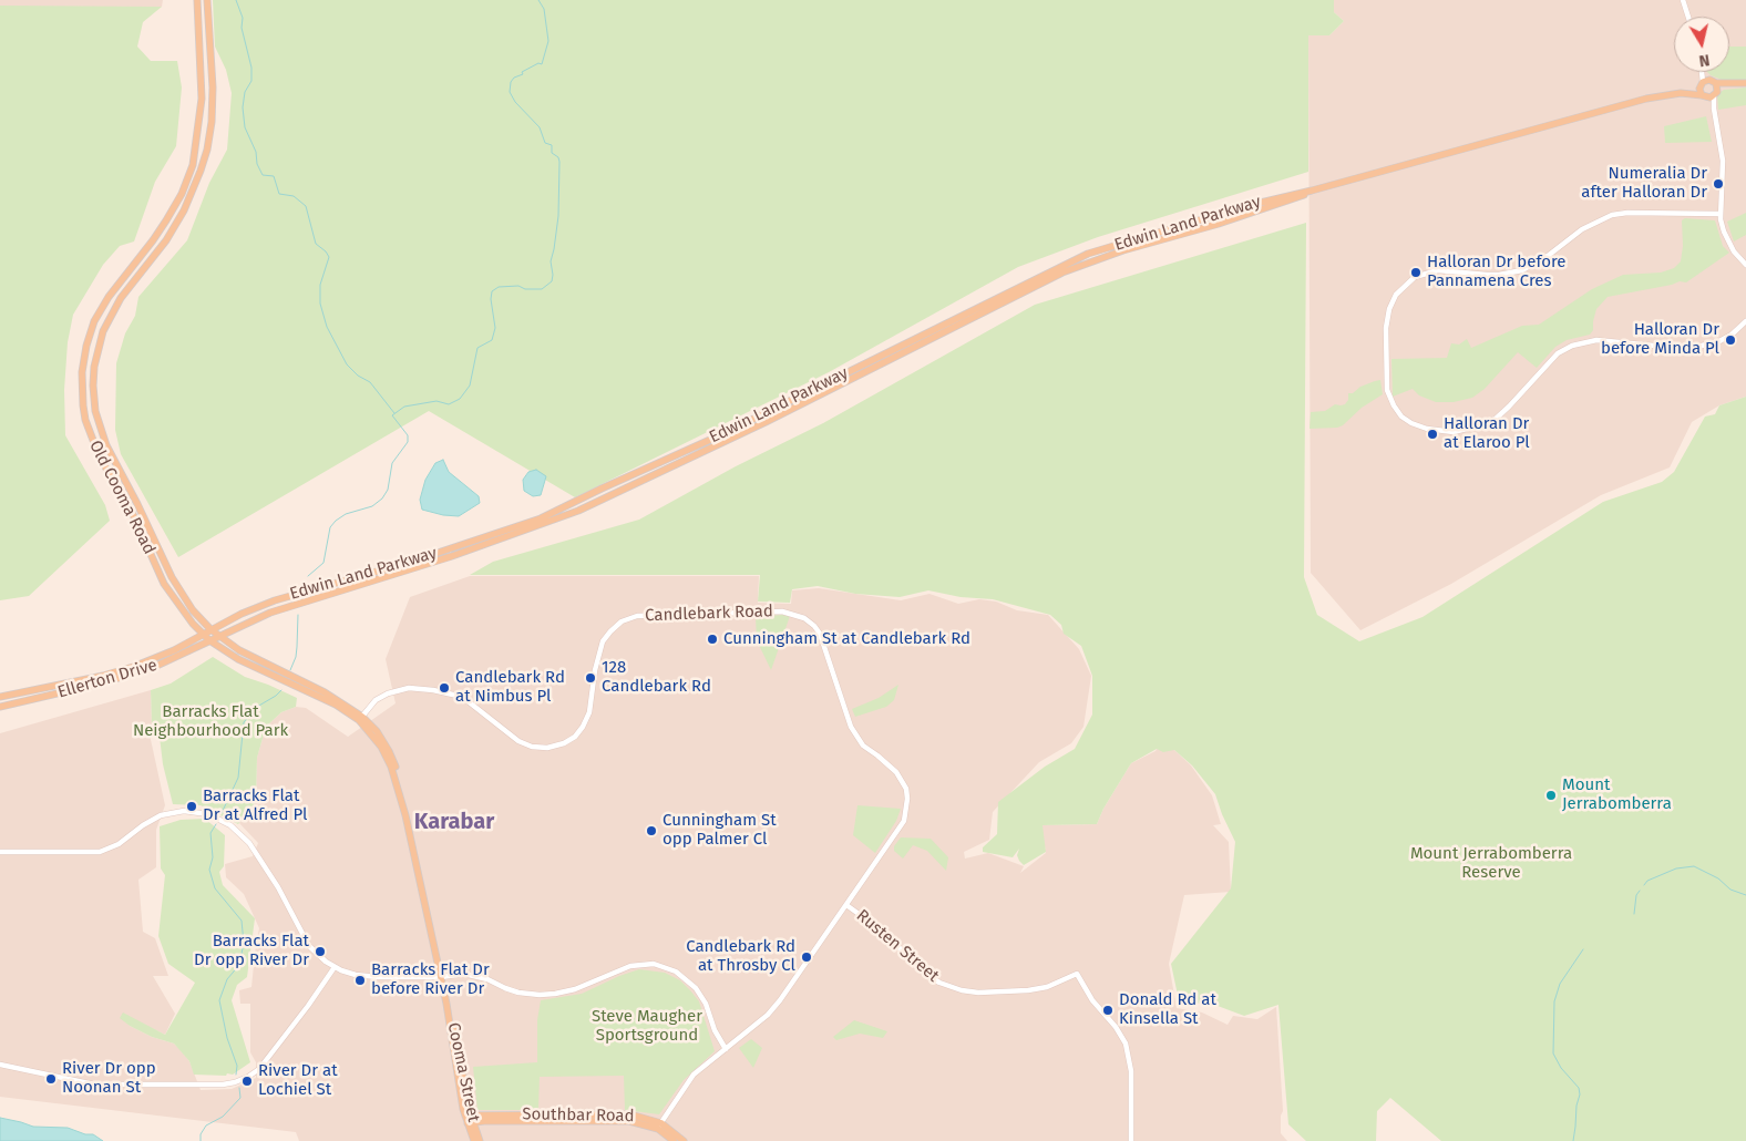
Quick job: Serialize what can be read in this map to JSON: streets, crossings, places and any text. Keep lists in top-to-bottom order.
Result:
{
  "streets": {
    "main road": [
      "Edwin Land Parkway",
      "Old Cooma Road",
      "Ellerton Drive",
      "Cooma Street",
      "Southbar Road"
    ],
    "street": ["Candlebark Road", "Rusten Street"]
  },
  "crossings": [
    ["Edwin Land Parkway", "Old Cooma Road"],
    ["Edwin Land Parkway", "Ellerton Drive"],
    ["Old Cooma Road", "Candlebark Road"],
    ["Old Cooma Road", "Ellerton Drive"],
    ["Old Cooma Road", "Cooma Street"],
    ["Candlebark Road", "Rusten Street"],
    ["Candlebark Road", "Cooma Street"],
    ["Candlebark Road", "Southbar Road"],
    ["Cooma Street", "Southbar Road"]
  ],
  "districts": ["Karabar"],
  "parks": ["Barracks Flat Neighbourhood Park", "Mount Jerrabomberra Reserve", "Steve Maugher Sportsground"],
  "places": [
    "Numeralia Dr after Halloran Dr",
    "Halloran Dr before Pannamena Cres",
    "Halloran Dr before Minda Pl",
    "Halloran Dr at Elaroo Pl",
    "Cunningham St at Candlebark Rd",
    "128 Candlebark Rd",
    "Candlebark Rd at Nimbus Pl",
    "Mount Jerrabomberra",
    "Barracks Flat Dr at Alfred Pl",
    "Cunningham St opp Palmer Cl",
    "Barracks Flat Dr opp River Dr",
    "Candlebark Rd at Throsby Cl",
    "Barracks Flat Dr before River Dr",
    "Donald Rd at Kinsella St",
    "River Dr opp Noonan St",
    "River Dr at Lochiel St"
  ],
  "north": "bottom"
}
